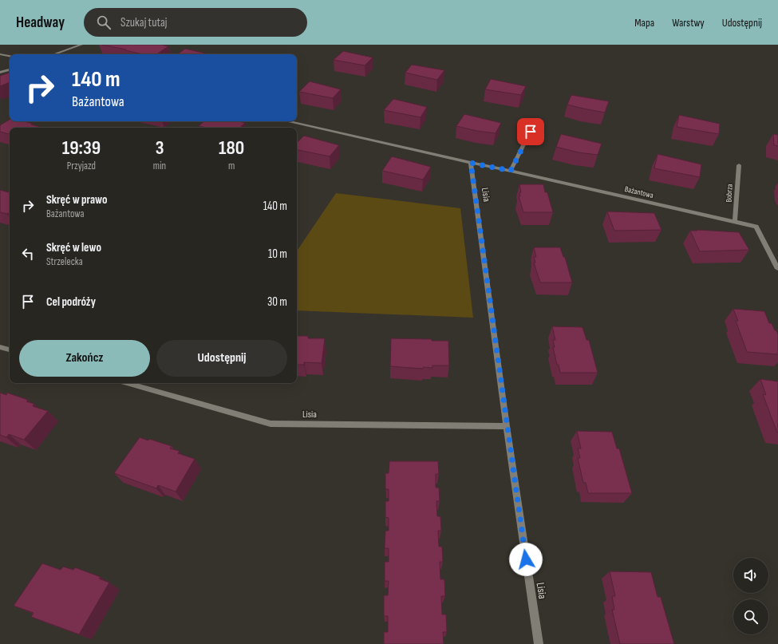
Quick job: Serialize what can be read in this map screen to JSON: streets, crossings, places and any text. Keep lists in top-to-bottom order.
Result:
{
  "streets": {
    "street": ["Bażantowa", "Bobrza", "Lisia"]
  },
  "crossings": [
    ["Bażantowa", "Bobrza"],
    ["Bażantowa", "Lisia"]
  ],
  "page": {
    "header": "Headway",
    "search": "Szukaj tutaj",
    "nav": ["Mapa", "Warstwy", "Udostępnij"],
    "turn": ["140 m", "Bażantowa"],
    "eta": [
      "19:39",
      "Przyjazd",
      "3",
      "min",
      "180",
      "m"
    ],
    "list": [
      {
        "name": "Skręć w prawo",
        "note": "Bażantowa",
        "value": "140 m"
      },
      {
        "name": "Skręć w lewo",
        "note": "Strzelecka",
        "value": "10 m"
      },
      {
        "name": "Cel podróży",
        "value": "30 m"
      }
    ],
    "buttons": ["Zakończ", "Udostępnij"]
  }
}
